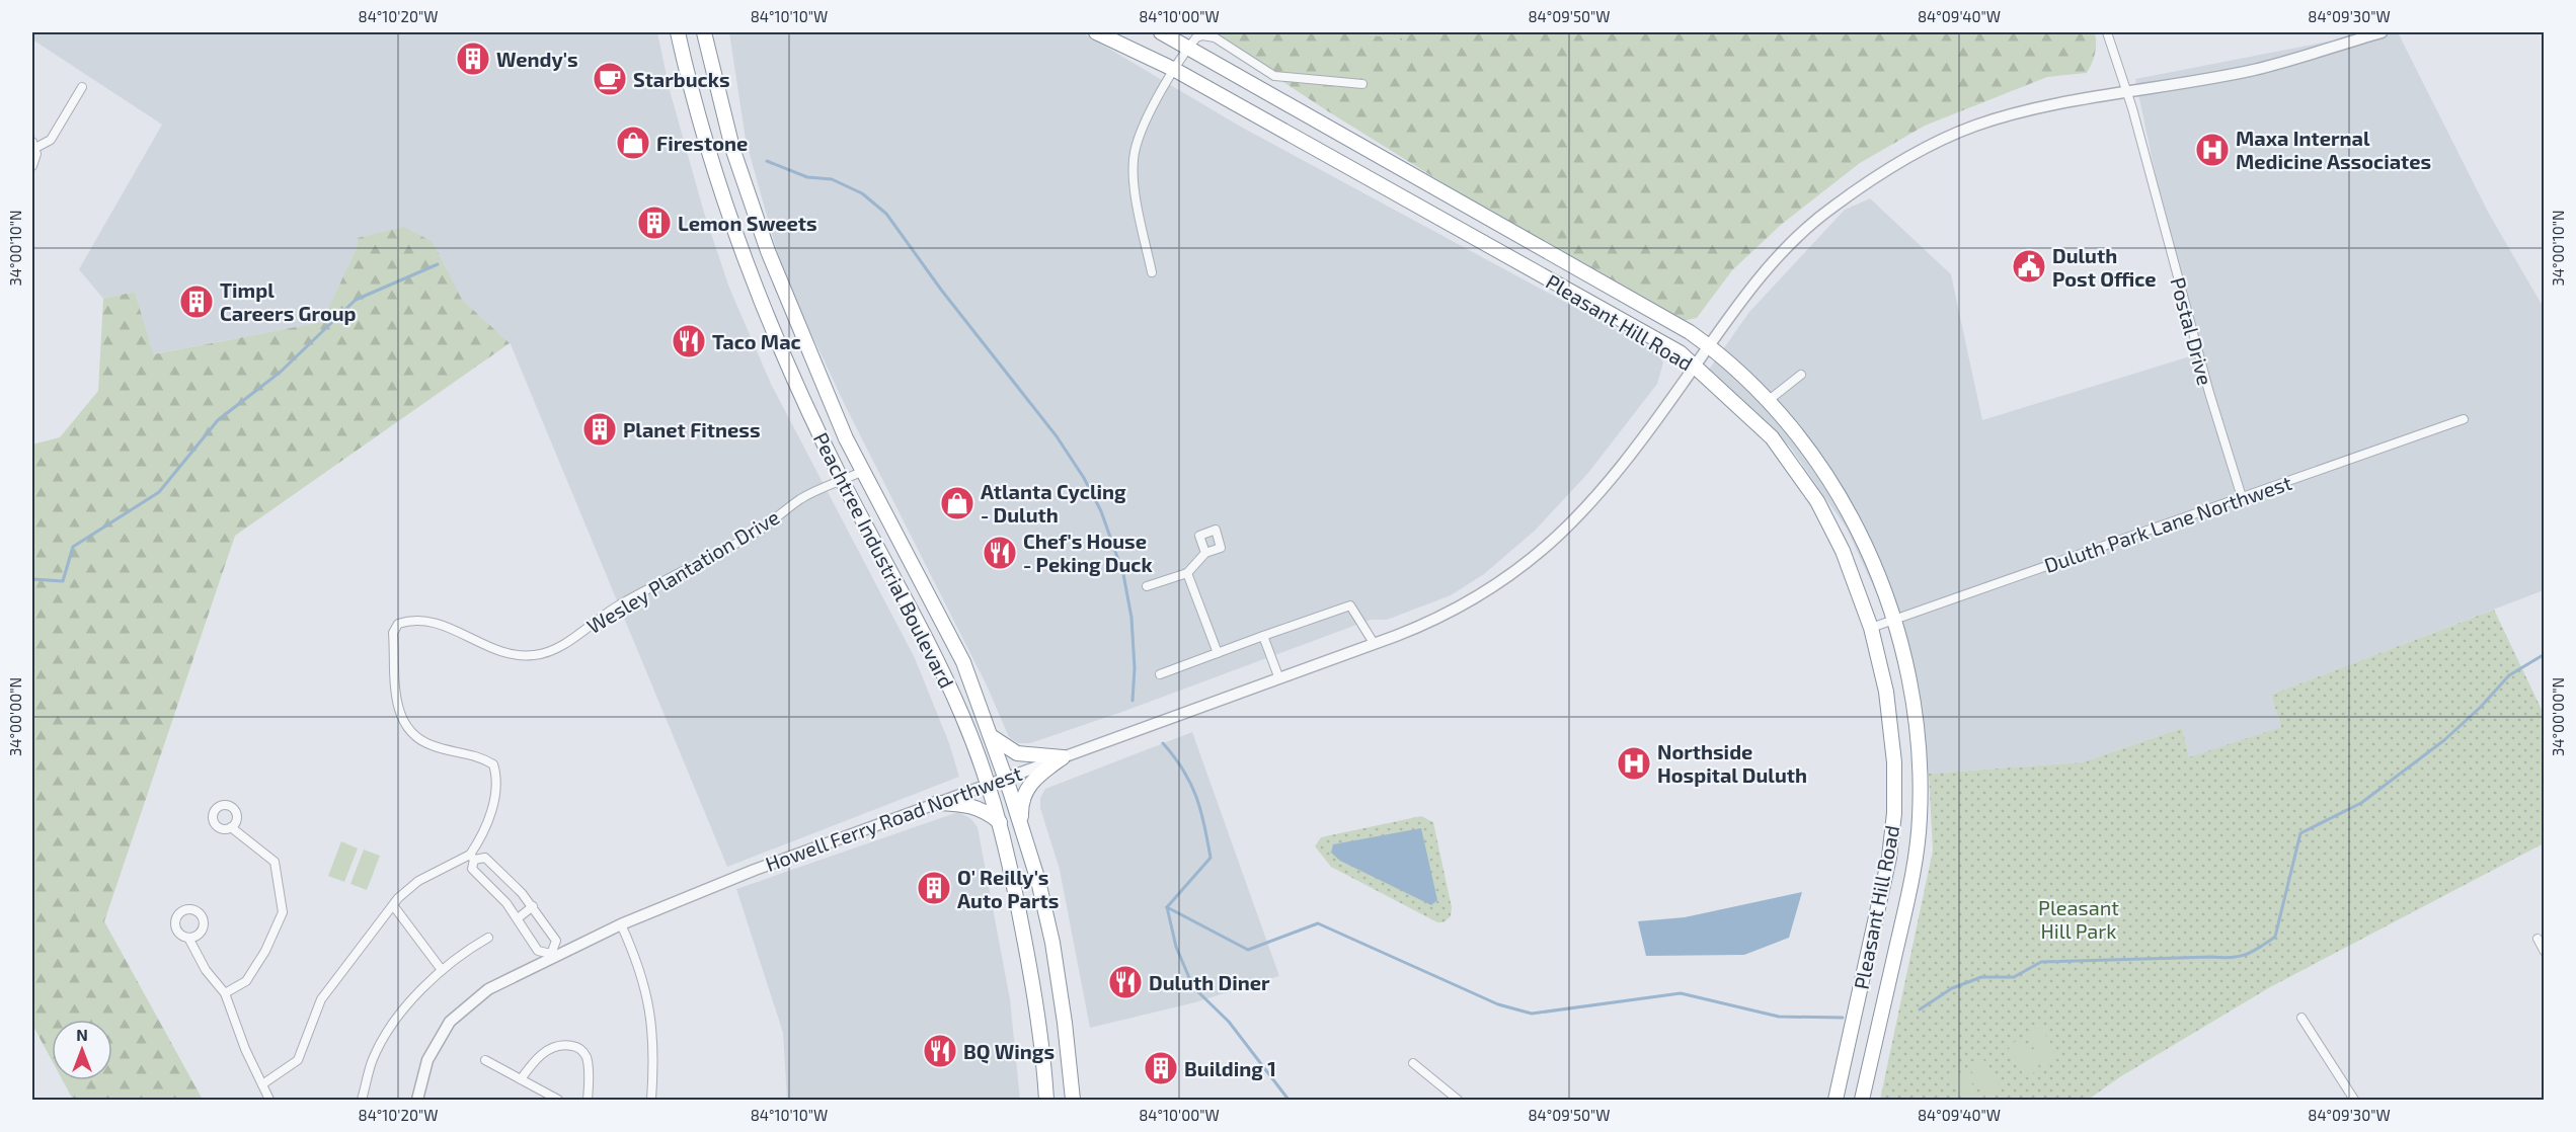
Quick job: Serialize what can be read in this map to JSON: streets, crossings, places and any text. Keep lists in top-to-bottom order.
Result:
{
  "streets": {
    "highway": ["Pleasant Hill Road", "Peachtree Industrial Boulevard"],
    "street": [
      "Postal Drive",
      "Duluth Park Lane Northwest",
      "Wesley Plantation Drive",
      "Howell Ferry Road Northwest"
    ]
  },
  "crossings": [
    ["Pleasant Hill Road", "Duluth Park Lane Northwest"],
    ["Pleasant Hill Road", "Howell Ferry Road Northwest"],
    ["Postal Drive", "Duluth Park Lane Northwest"],
    ["Postal Drive", "Howell Ferry Road Northwest"],
    ["Peachtree Industrial Boulevard", "Wesley Plantation Drive"],
    ["Peachtree Industrial Boulevard", "Howell Ferry Road Northwest"]
  ],
  "parks": ["Pleasant Hill Park"],
  "places": {
    "building": [
      "Wendy's",
      "Lemon Sweets",
      "Timpl Careers Group",
      "Planet Fitness",
      "O' Reilly's Auto Parts",
      "Building 1"
    ],
    "cafe": ["Starbucks"],
    "shop": ["Firestone", "Atlanta Cycling - Duluth"],
    "hospital": ["Maxa Internal Medicine Associates", "Northside Hospital Duluth"],
    "public building": ["Duluth Post Office"],
    "restaurant": [
      "Taco Mac",
      "Chef's House - Peking Duck",
      "Duluth Diner",
      "BQ Wings"
    ]
  },
  "north": "top",
  "coordinates": [
    "84°10'20\"W",
    "84°10'10\"W",
    "84°10'00\"W",
    "84°09'50\"W",
    "84°09'40\"W",
    "84°09'30\"W",
    "34°00'10\"N",
    "34°00'00\"N"
  ]
}
